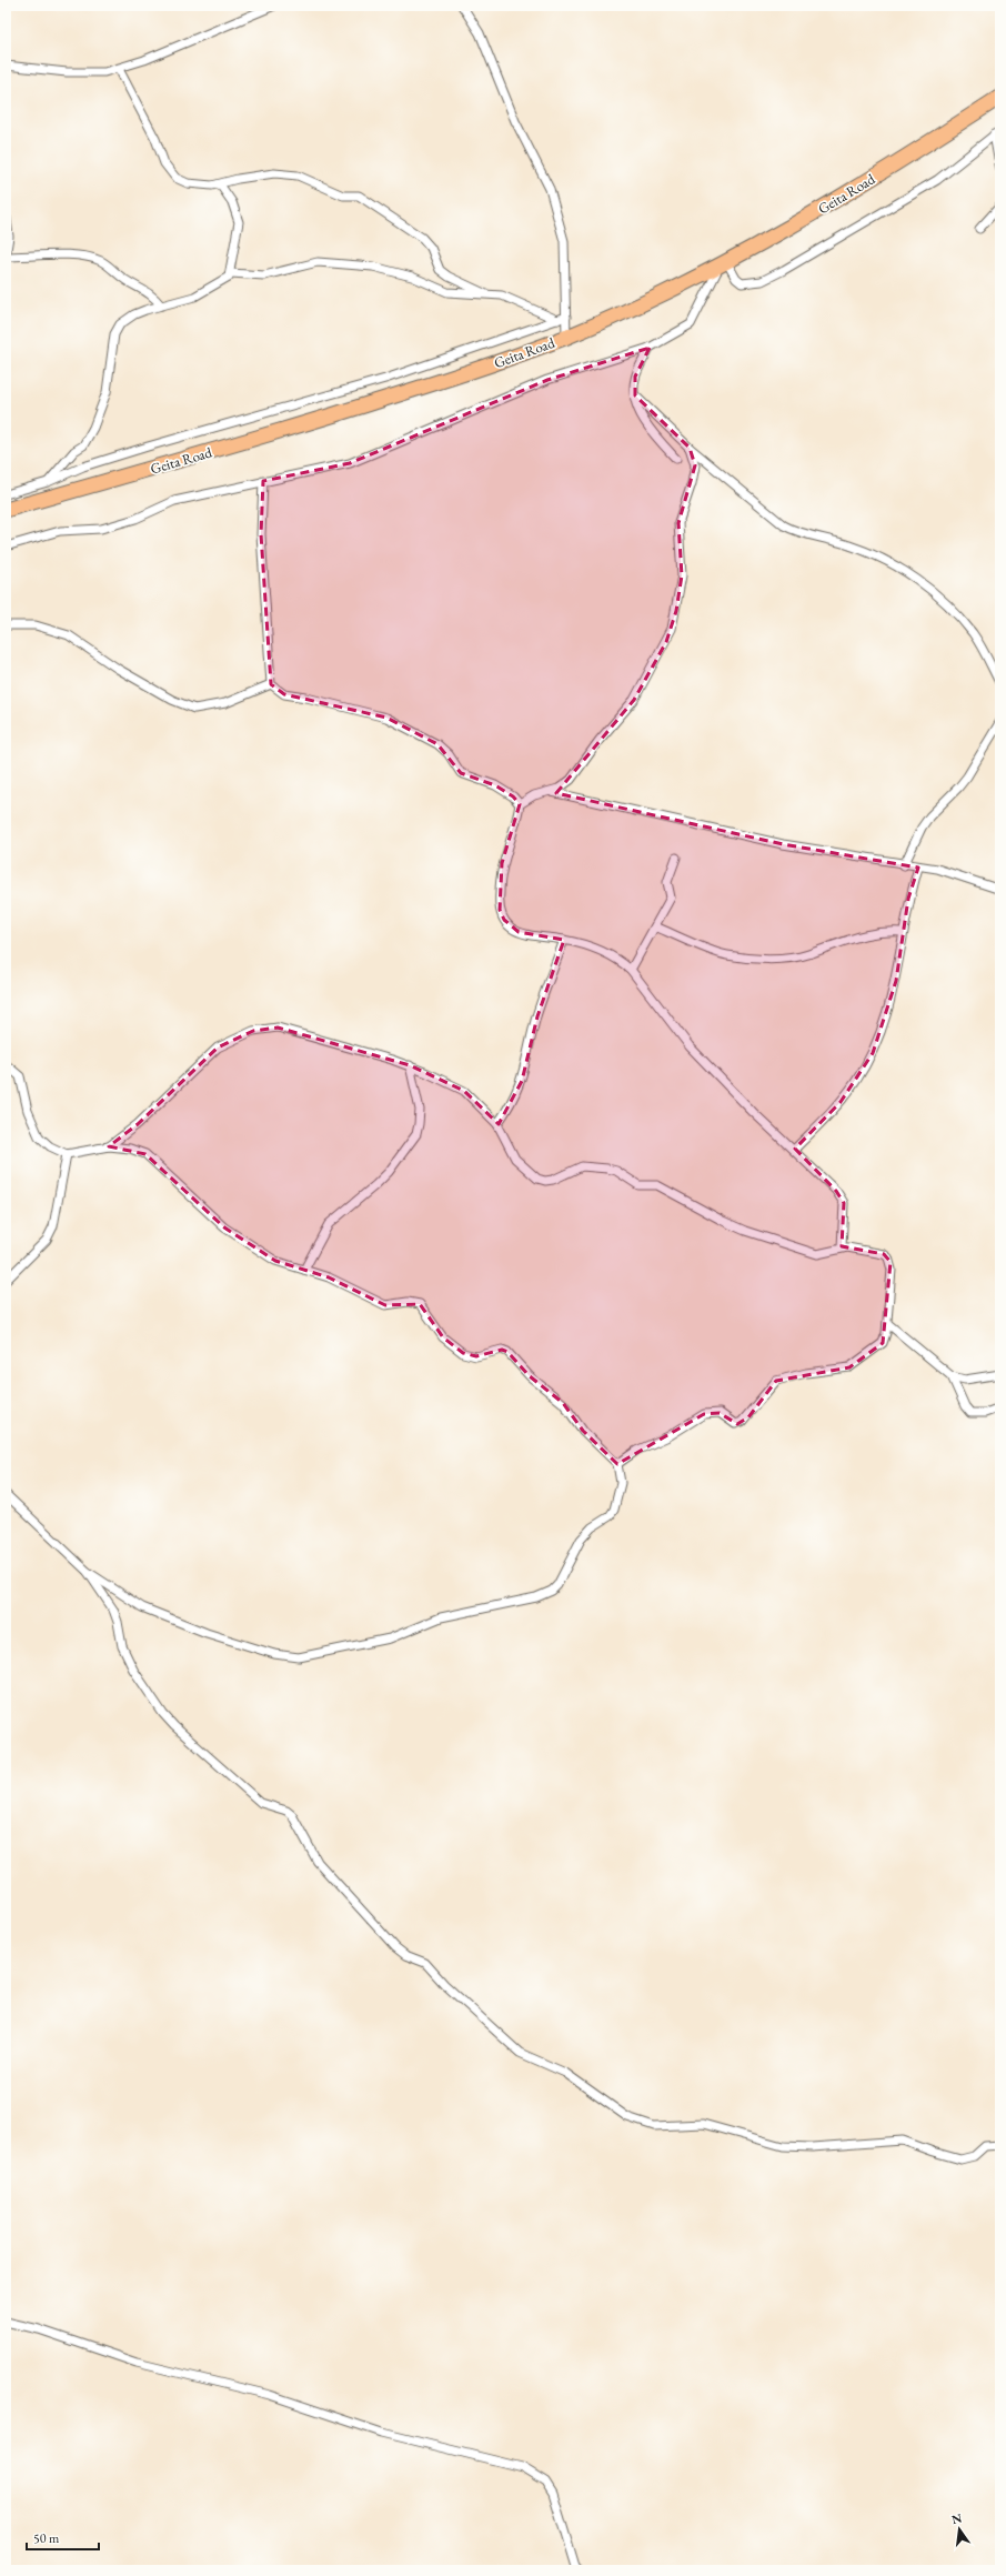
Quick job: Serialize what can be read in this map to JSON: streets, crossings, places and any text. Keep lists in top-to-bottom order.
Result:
{
  "streets": {
    "highway": ["Geita Road"]
  },
  "scale_bar": "50 m",
  "north": "top"
}
